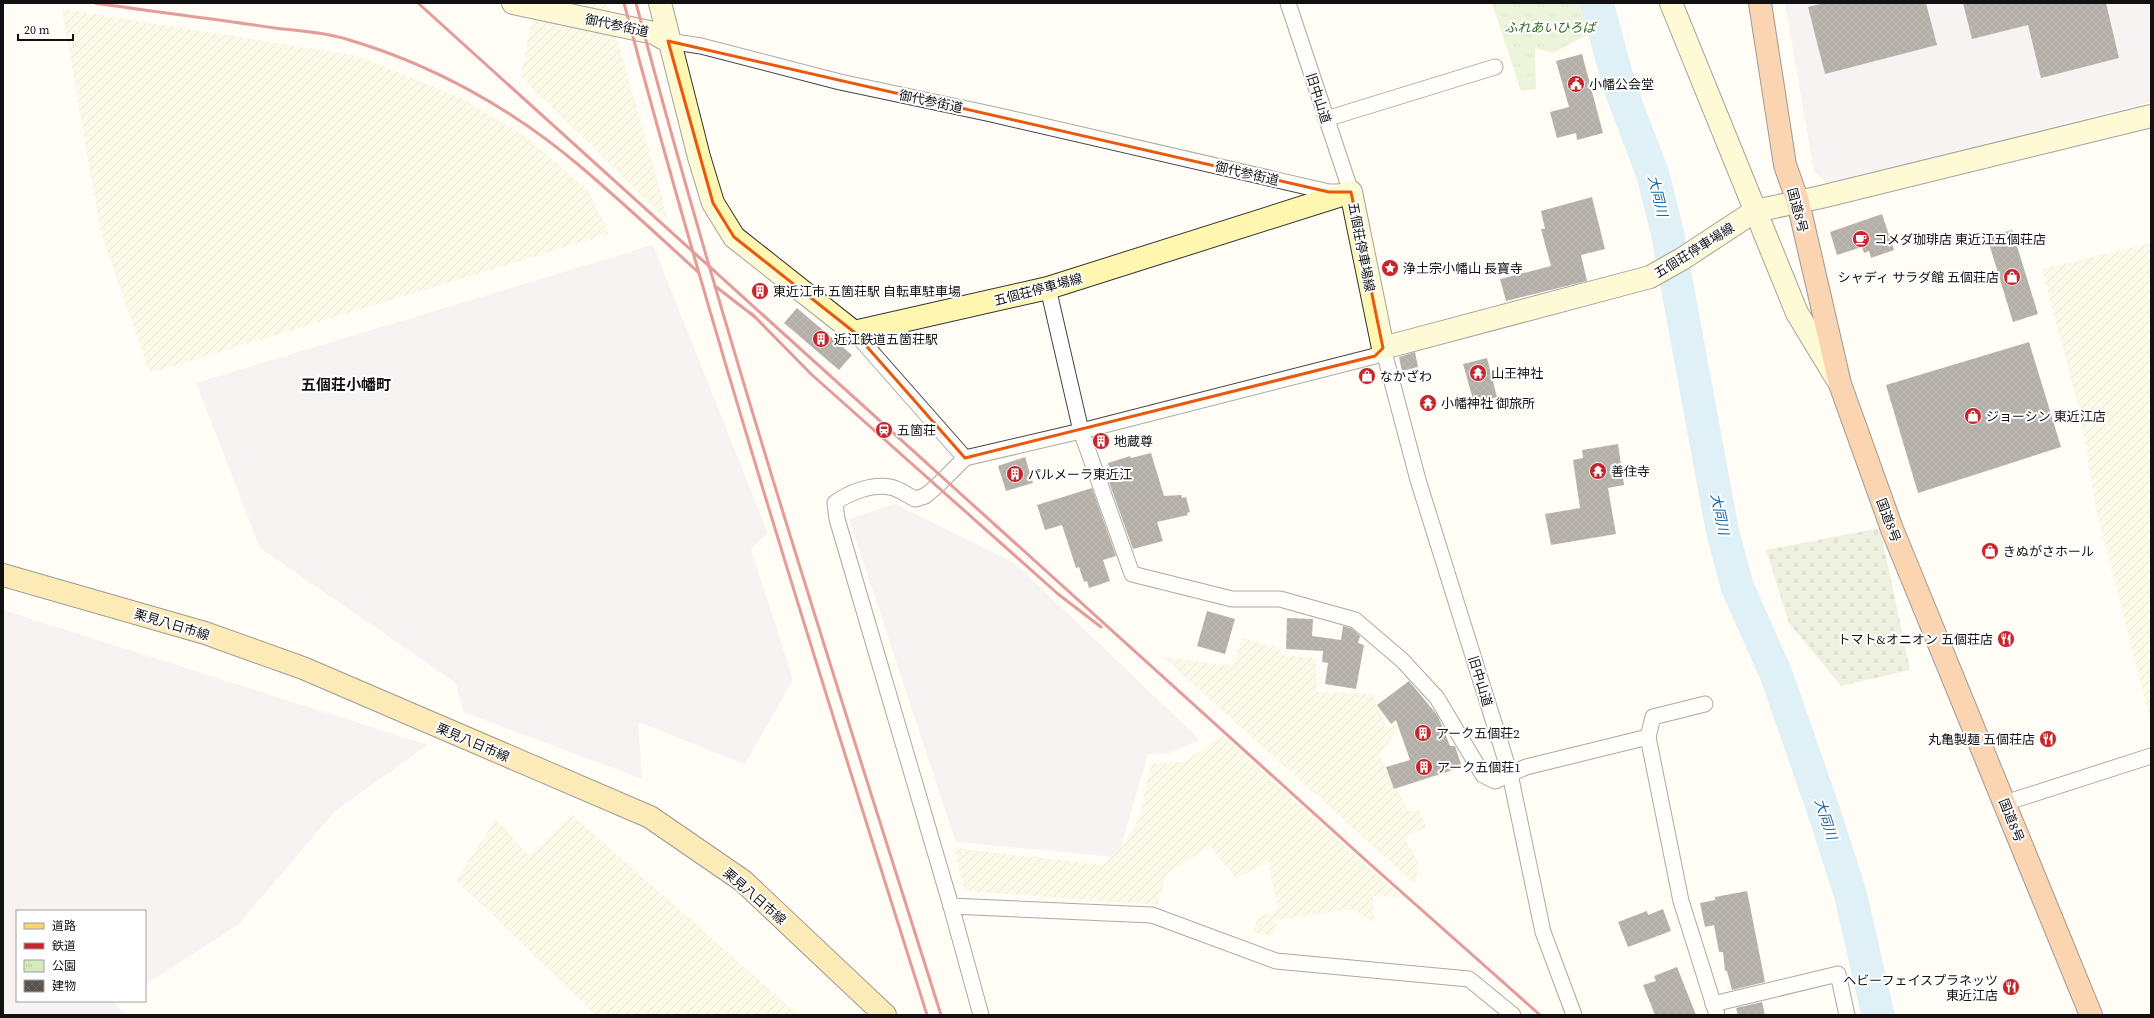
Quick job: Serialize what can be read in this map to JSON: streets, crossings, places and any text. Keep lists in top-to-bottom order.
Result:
{
  "streets": {
    "highway": ["国道8号"],
    "main road": ["栗見八日市線"],
    "street": ["御代参街道", "旧中山道", "五個荘停車場線"]
  },
  "crossings": [
    ["御代参街道", "旧中山道"],
    ["御代参街道", "五個荘停車場線"],
    ["旧中山道", "五個荘停車場線"],
    ["国道8号", "五個荘停車場線"]
  ],
  "districts": ["五個荘小幡町"],
  "water": ["大同川"],
  "parks": ["ふれあいひろば"],
  "places": {
    "public building": ["小幡公会堂"],
    "cafe": ["コメダ珈琲店 東近江五個荘店"],
    "place": ["浄土宗小幡山 長寶寺"],
    "shop": [
      "シャディ サラダ館 五個荘店",
      "なかざわ",
      "ジョーシン 東近江店",
      "きぬがさホール"
    ],
    "building": [
      "東近江市 五箇荘駅 自転車駐車場",
      "近江鉄道五箇荘駅",
      "地蔵尊",
      "パルメーラ東近江",
      "アーク五個荘2",
      "アーク五個荘1"
    ],
    "temple": ["山王神社", "小幡神社 御旅所", "善住寺"],
    "station": ["五箇荘"],
    "restaurant": ["トマト&オニオン 五個荘店", "丸亀製麺 五個荘店", "ヘビーフェイスプラネッツ 東近江店"]
  },
  "legend": [
    "道路",
    "鉄道",
    "公園",
    "建物"
  ],
  "scale_bar": "20 m"
}
